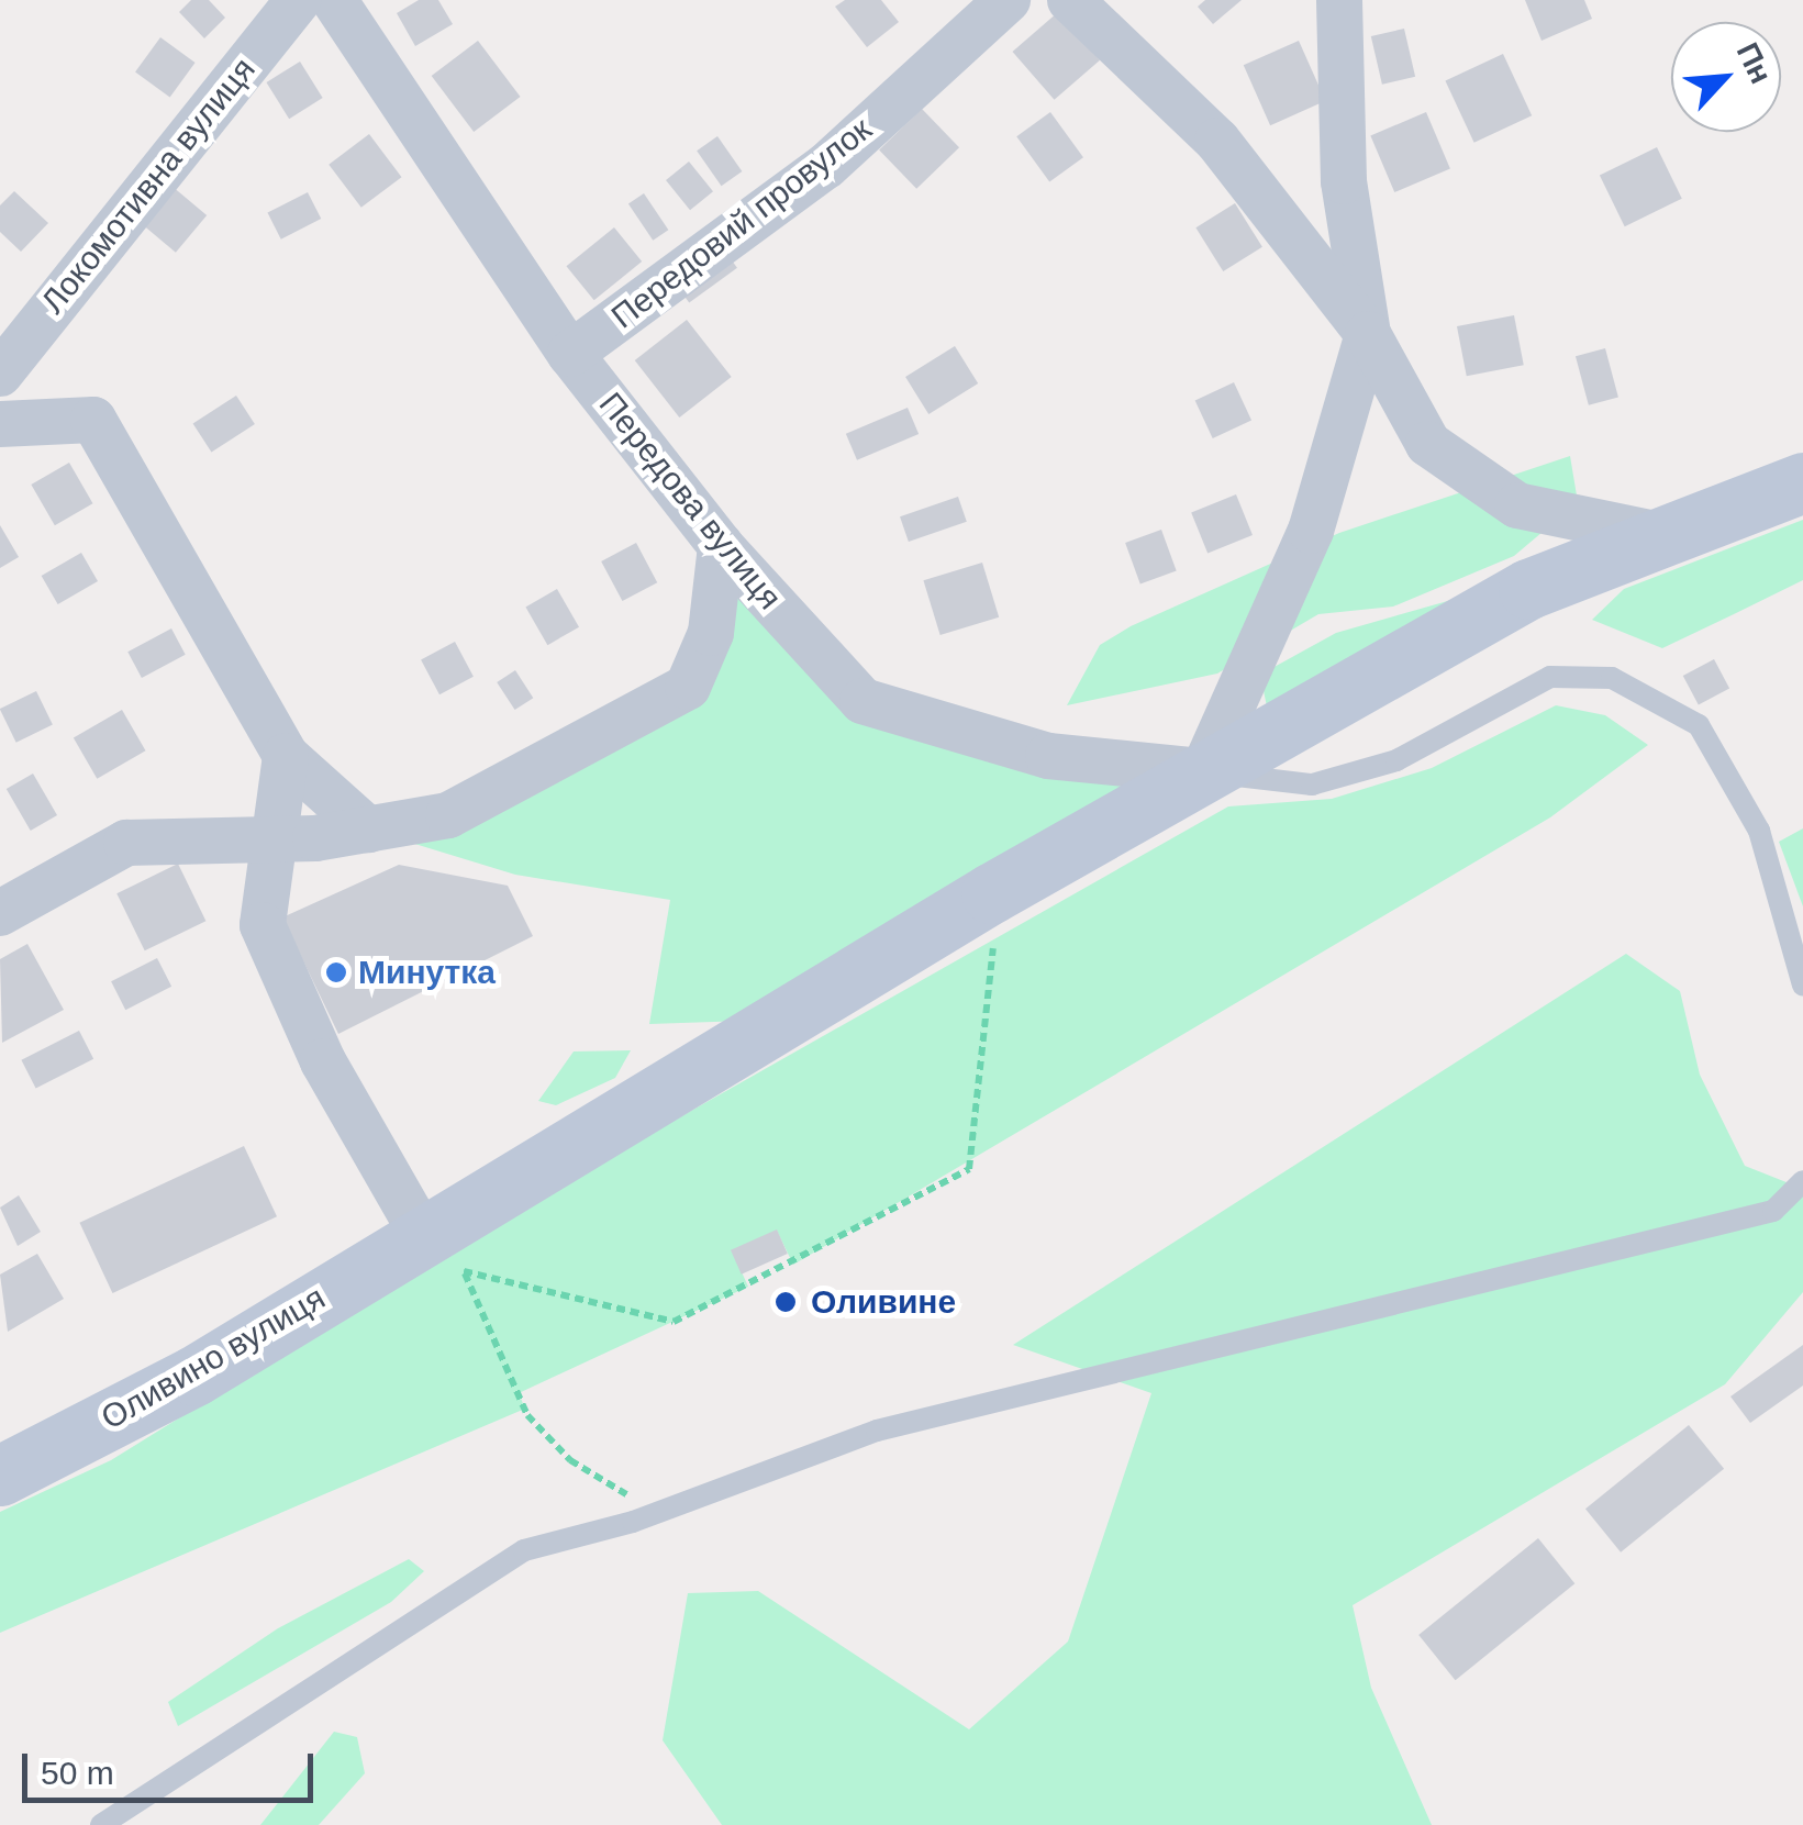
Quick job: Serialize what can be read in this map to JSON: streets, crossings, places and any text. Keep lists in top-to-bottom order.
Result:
{
  "streets": {
    "street": [
      "Локомотивна вулиця",
      "Передовий провулок",
      "Передова вулиця",
      "Оливино вулиця"
    ]
  },
  "crossings": [
    ["Передовий провулок", "Передова вулиця"],
    ["Передова вулиця", "Оливино вулиця"]
  ],
  "places": ["Минутка", "Оливине"],
  "scale_bar": "50 m",
  "north": "top right"
}
